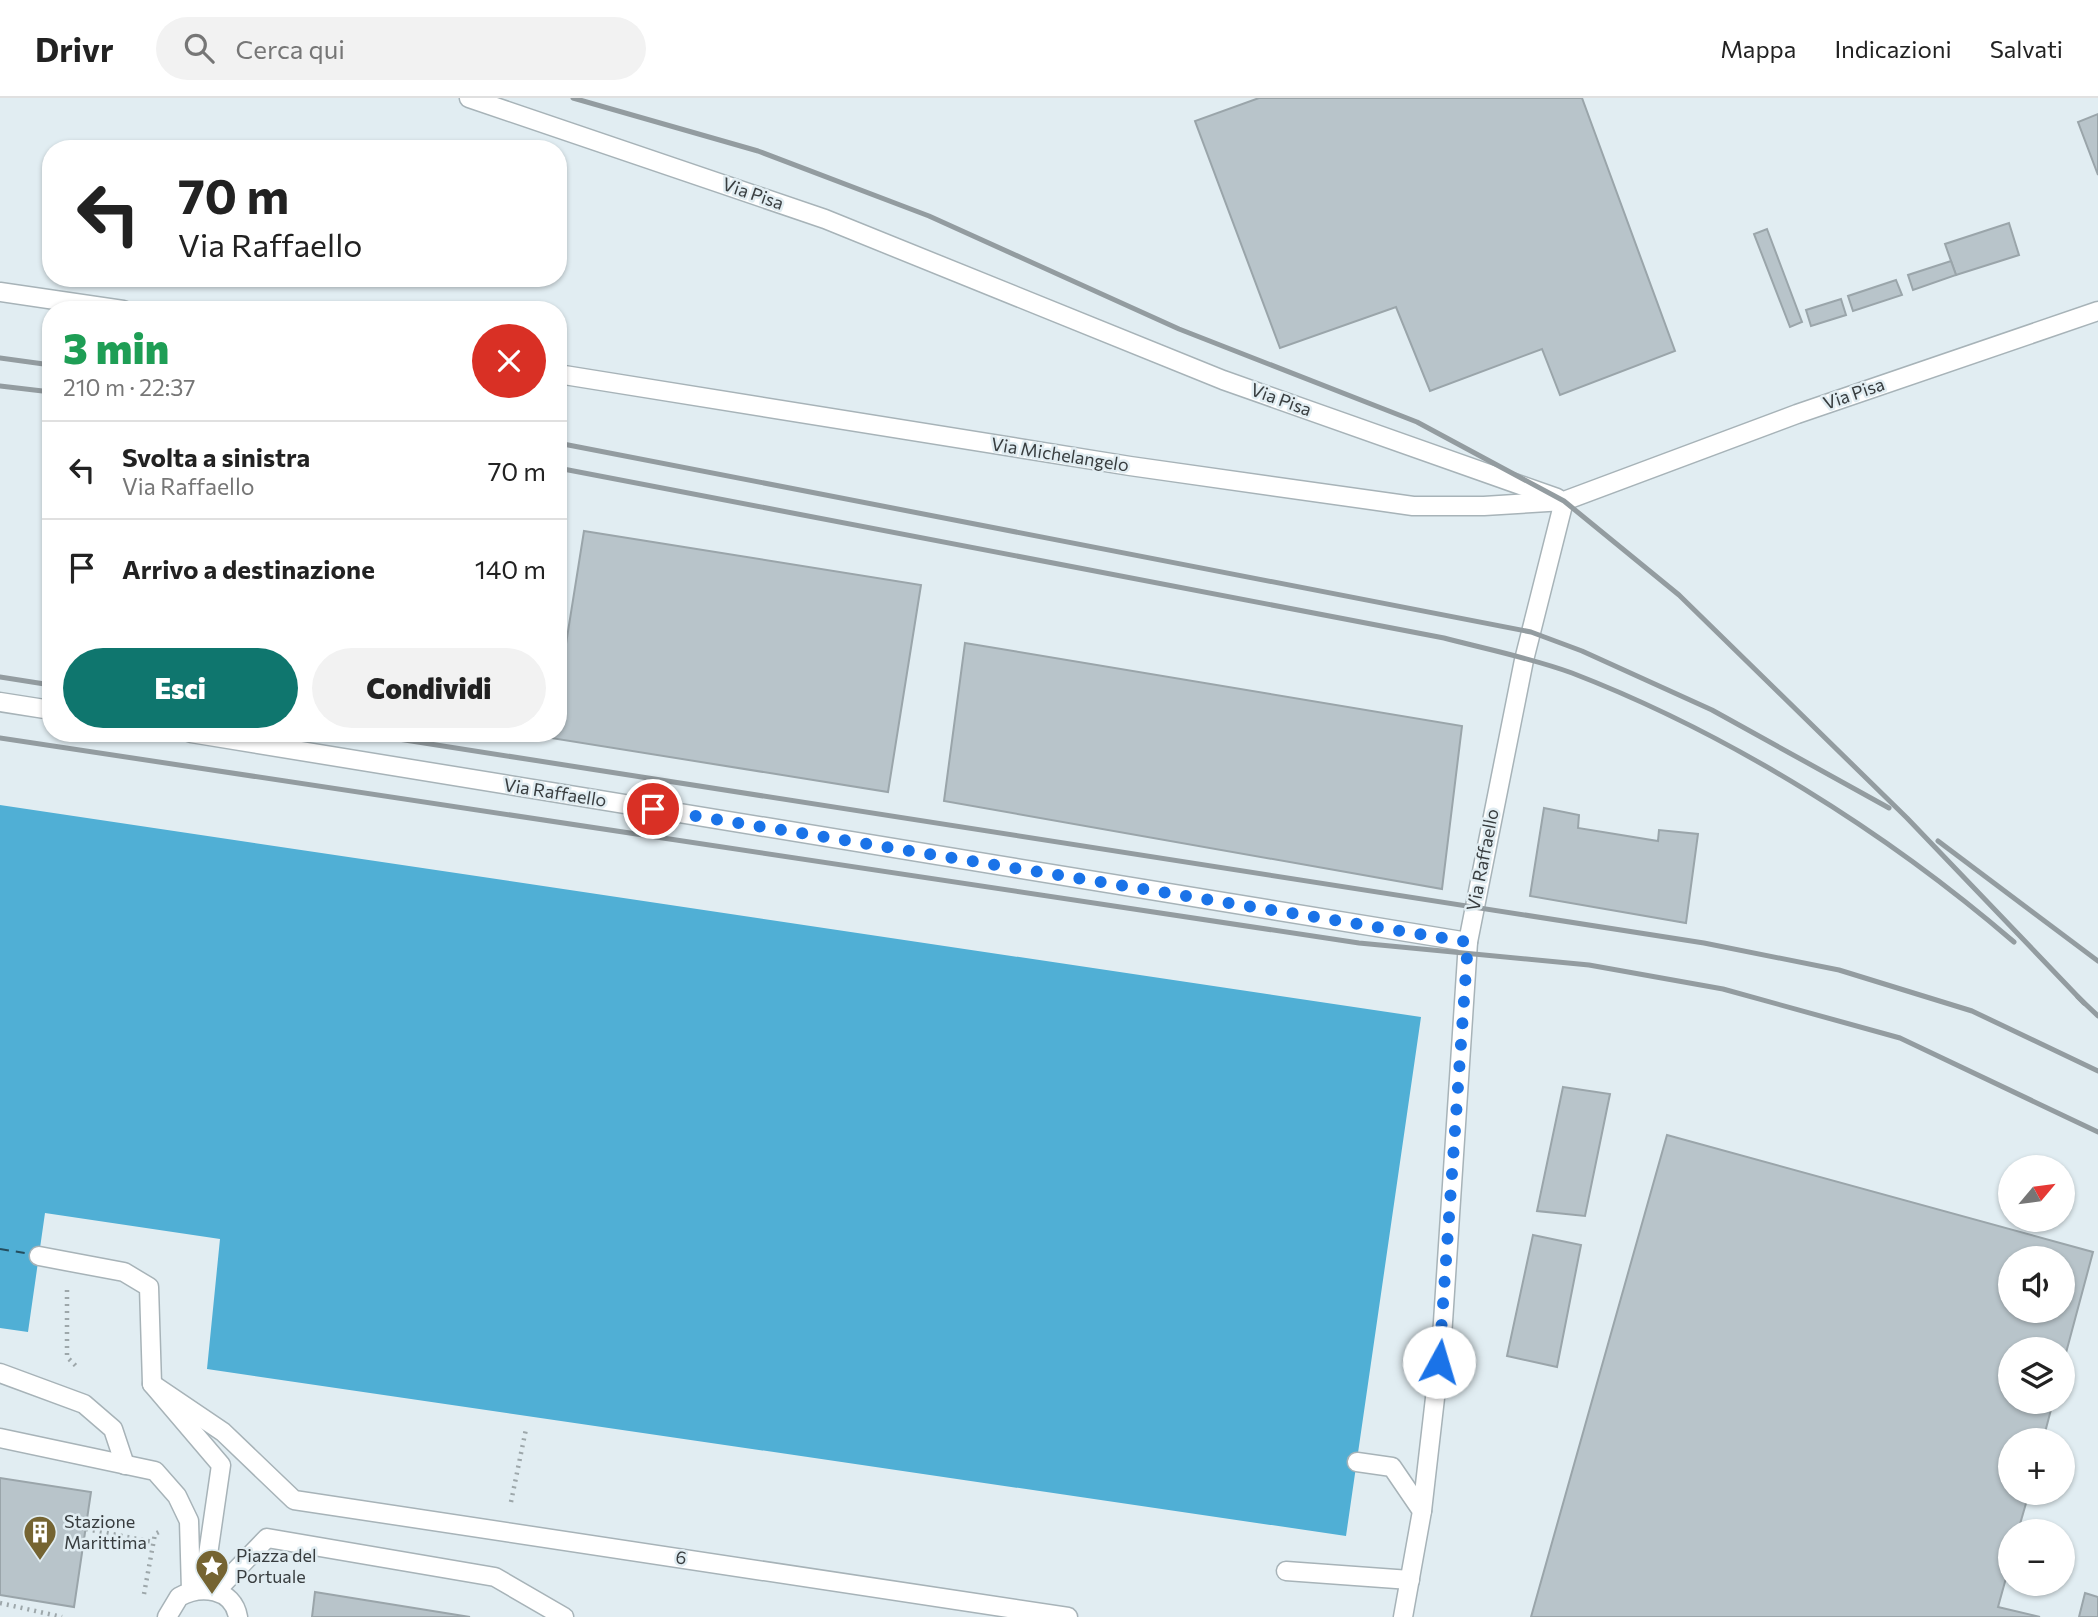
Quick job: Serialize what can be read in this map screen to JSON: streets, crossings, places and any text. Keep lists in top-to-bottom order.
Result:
{
  "streets": {
    "lane": [
      "Via Pisa",
      "Via Michelangelo",
      "Via Raffaello",
      "6"
    ]
  },
  "crossings": [
    ["Via Pisa", "Via Michelangelo"],
    ["Via Pisa", "Via Raffaello"],
    ["Via Michelangelo", "Via Raffaello"]
  ],
  "places": {
    "building": ["Stazione Marittima"],
    "place": ["Piazza del Portuale"]
  },
  "north": "top right",
  "page": {
    "header": "Drivr",
    "search": "Cerca qui",
    "nav": ["Mappa", "Indicazioni", "Salvati"],
    "turn": ["70 m", "Via Raffaello"],
    "heading": ["3 min", "210 m · 22:37"],
    "list": [
      {
        "name": "Svolta a sinistra",
        "note": "Via Raffaello",
        "value": "70 m"
      },
      {
        "name": "Arrivo a destinazione",
        "value": "140 m"
      }
    ],
    "buttons": ["Esci", "Condividi"],
    "map_buttons": ["+", "−"]
  }
}
